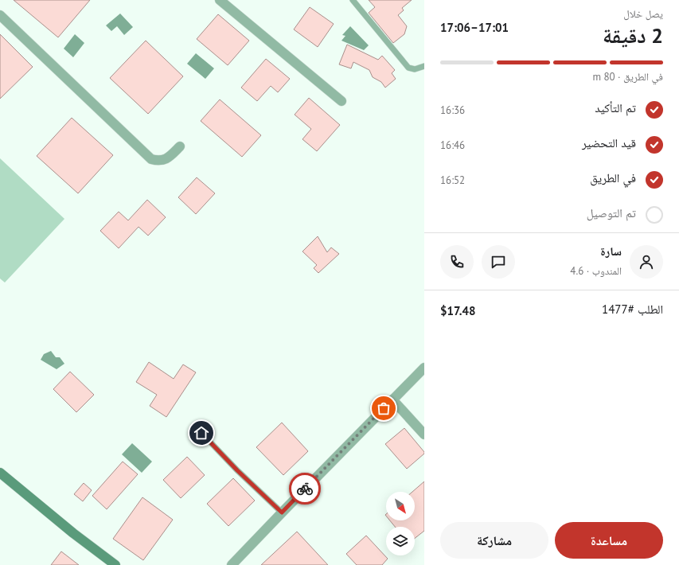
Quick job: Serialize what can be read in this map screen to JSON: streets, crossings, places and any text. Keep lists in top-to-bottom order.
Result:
{
  "north": "bottom right",
  "page": {
    "heading": ["2 دقيقة", "يصل خلال", "17:01–17:06"],
    "panel": [
      "سارة",
      "المندوب · 4.6",
      "الطلب #1477",
      "$17.48"
    ],
    "bar": "في الطريق · 80 m",
    "list": [
      ["تم التأكيد", "16:36"],
      ["قيد التحضير", "16:46"],
      ["في الطريق", "16:52"],
      "تم التوصيل"
    ],
    "buttons": ["مساعدة", "مشاركة"]
  }
}
